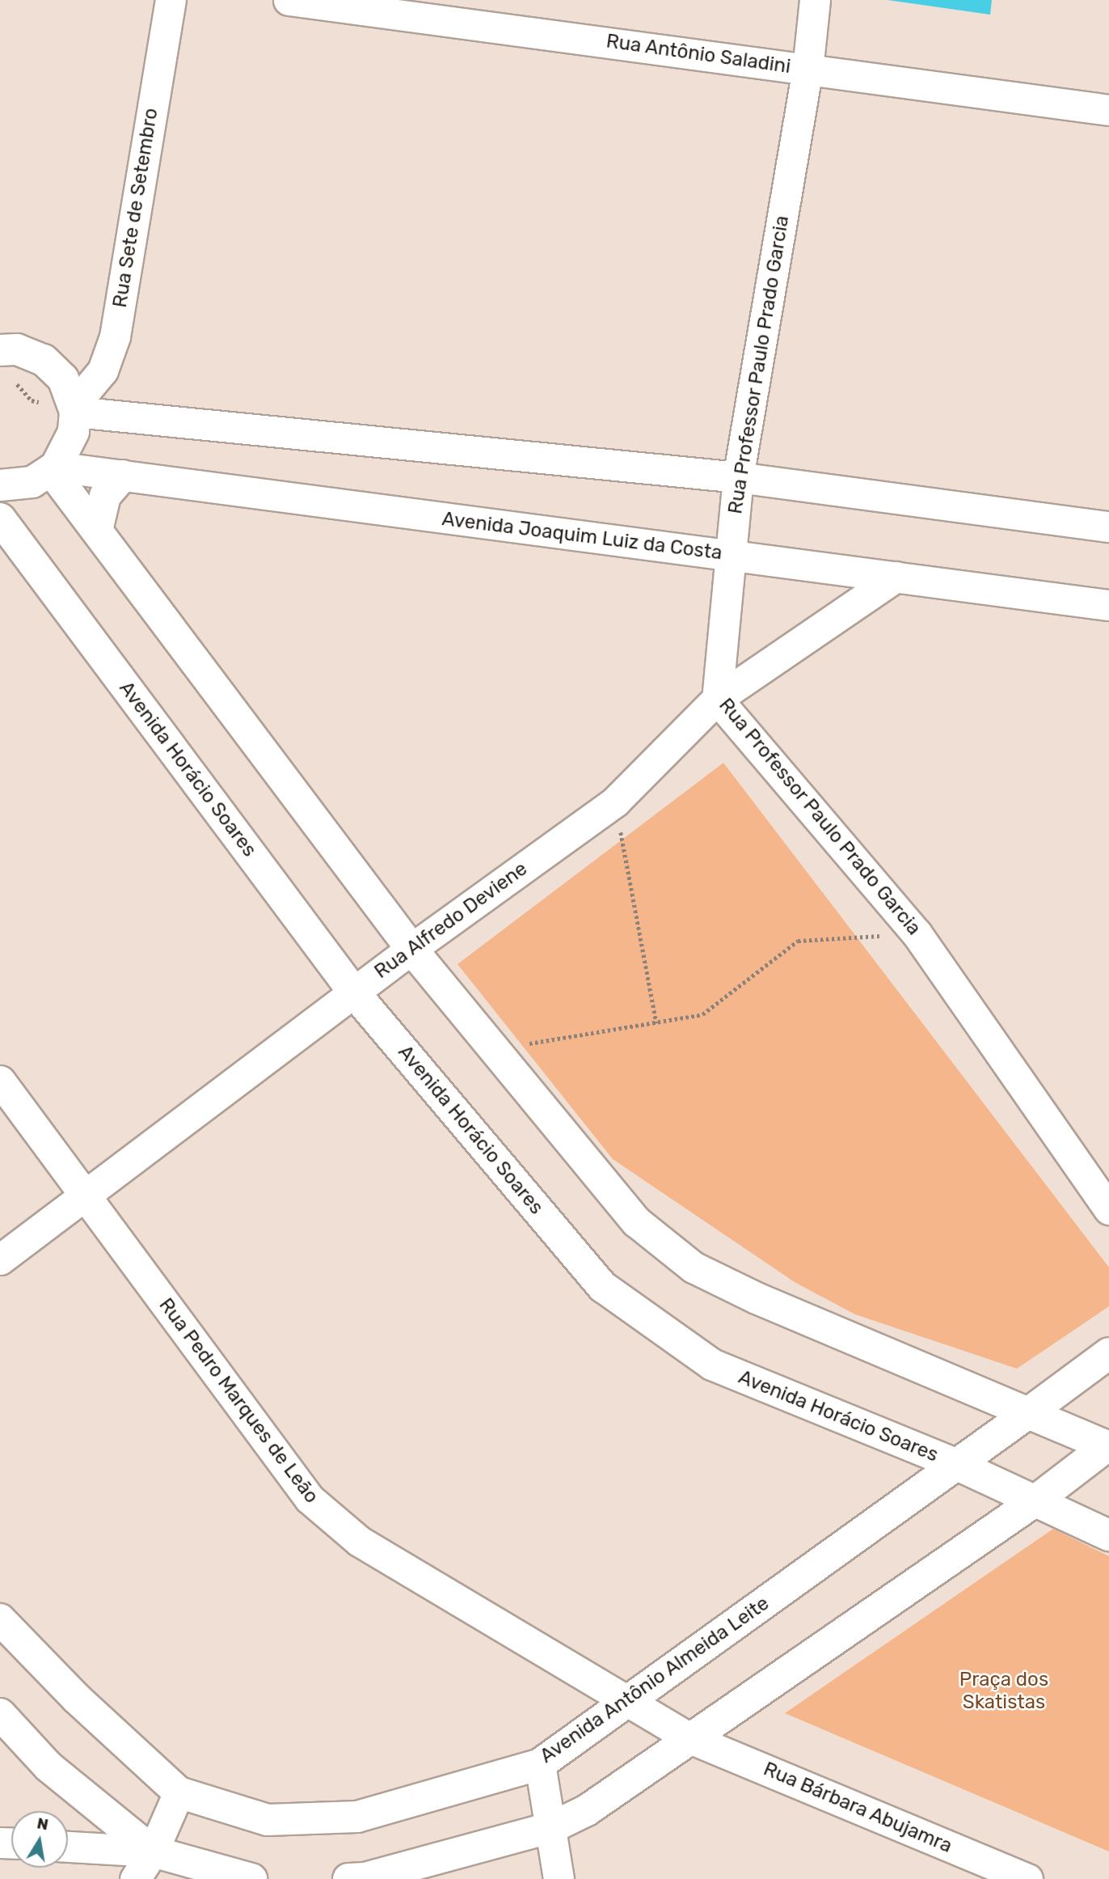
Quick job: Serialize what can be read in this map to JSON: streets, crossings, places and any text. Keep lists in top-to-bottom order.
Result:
{
  "streets": {
    "street": [
      "Rua Antônio Saladini",
      "Rua Sete de Setembro",
      "Rua Professor Paulo Prado Garcia",
      "Avenida Joaquim Luiz da Costa",
      "Avenida Horácio Soares",
      "Rua Alfredo Deviene",
      "Rua Pedro Marques de Leão",
      "Avenida Antônio Almeida Leite",
      "Rua Bárbara Abujamra"
    ]
  },
  "crossings": [
    ["Rua Antônio Saladini", "Rua Professor Paulo Prado Garcia"],
    ["Rua Professor Paulo Prado Garcia", "Avenida Joaquim Luiz da Costa"],
    ["Rua Professor Paulo Prado Garcia", "Rua Alfredo Deviene"],
    ["Avenida Joaquim Luiz da Costa", "Rua Alfredo Deviene"],
    ["Avenida Horácio Soares", "Rua Alfredo Deviene"],
    ["Avenida Horácio Soares", "Avenida Antônio Almeida Leite"],
    ["Rua Alfredo Deviene", "Rua Pedro Marques de Leão"],
    ["Rua Pedro Marques de Leão", "Avenida Antônio Almeida Leite"],
    ["Rua Pedro Marques de Leão", "Rua Bárbara Abujamra"]
  ],
  "parks": ["Praça dos Skatistas"],
  "north": "top"
}
